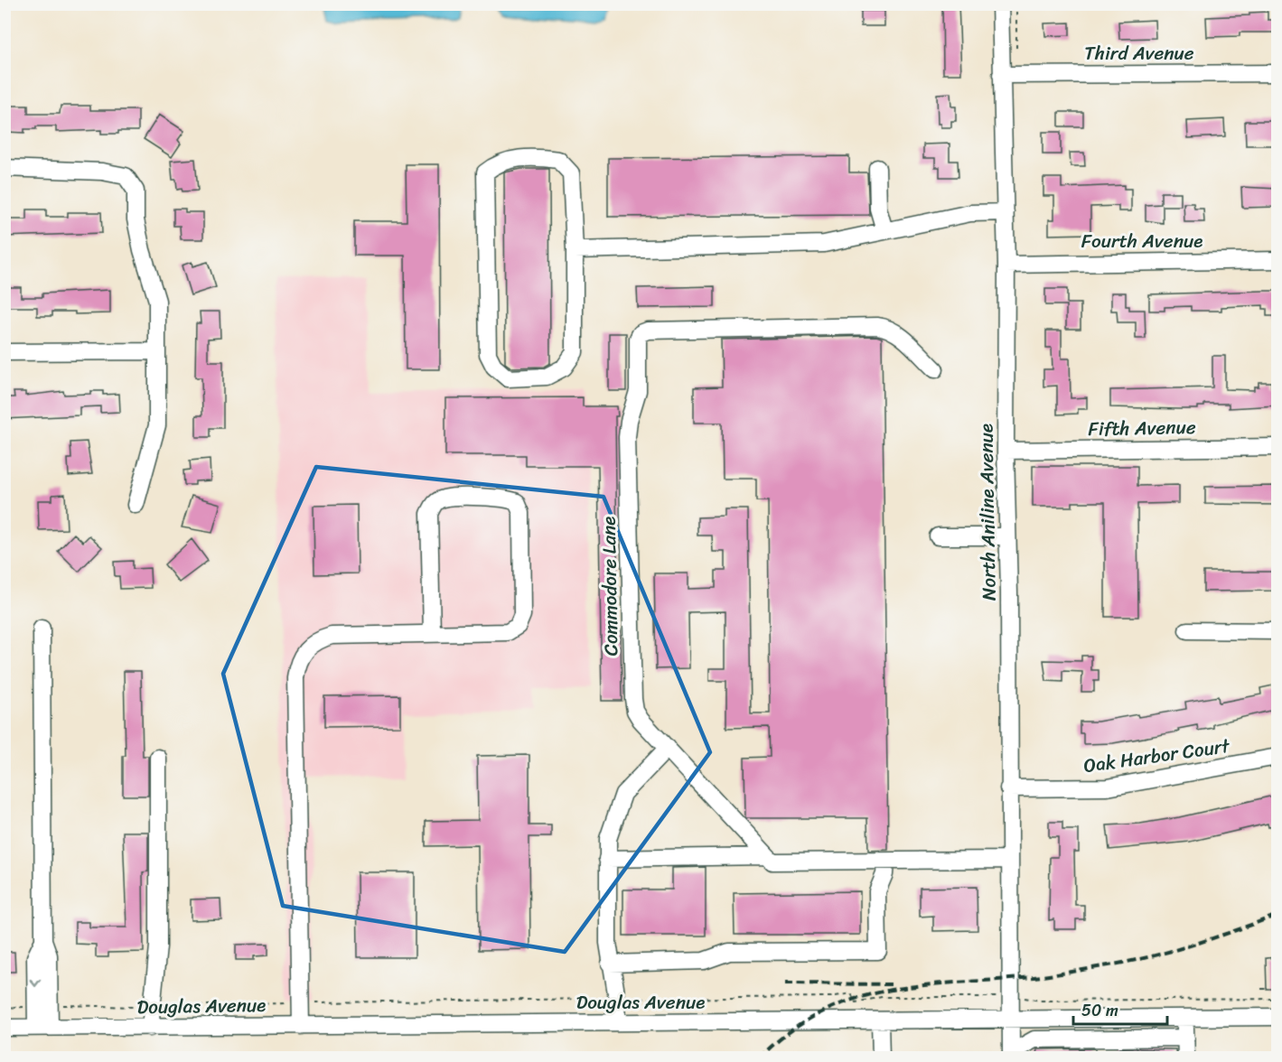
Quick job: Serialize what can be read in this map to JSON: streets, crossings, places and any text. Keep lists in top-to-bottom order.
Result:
{
  "streets": {
    "street": [
      "Third Avenue",
      "Fourth Avenue",
      "Fifth Avenue",
      "North Aniline Avenue",
      "Commodore Lane",
      "Oak Harbor Court",
      "Douglas Avenue"
    ]
  },
  "crossings": [
    ["Third Avenue", "North Aniline Avenue"],
    ["Fourth Avenue", "North Aniline Avenue"],
    ["Fifth Avenue", "North Aniline Avenue"],
    ["North Aniline Avenue", "Oak Harbor Court"],
    ["North Aniline Avenue", "Douglas Avenue"]
  ],
  "scale_bar": "50 m"
}
